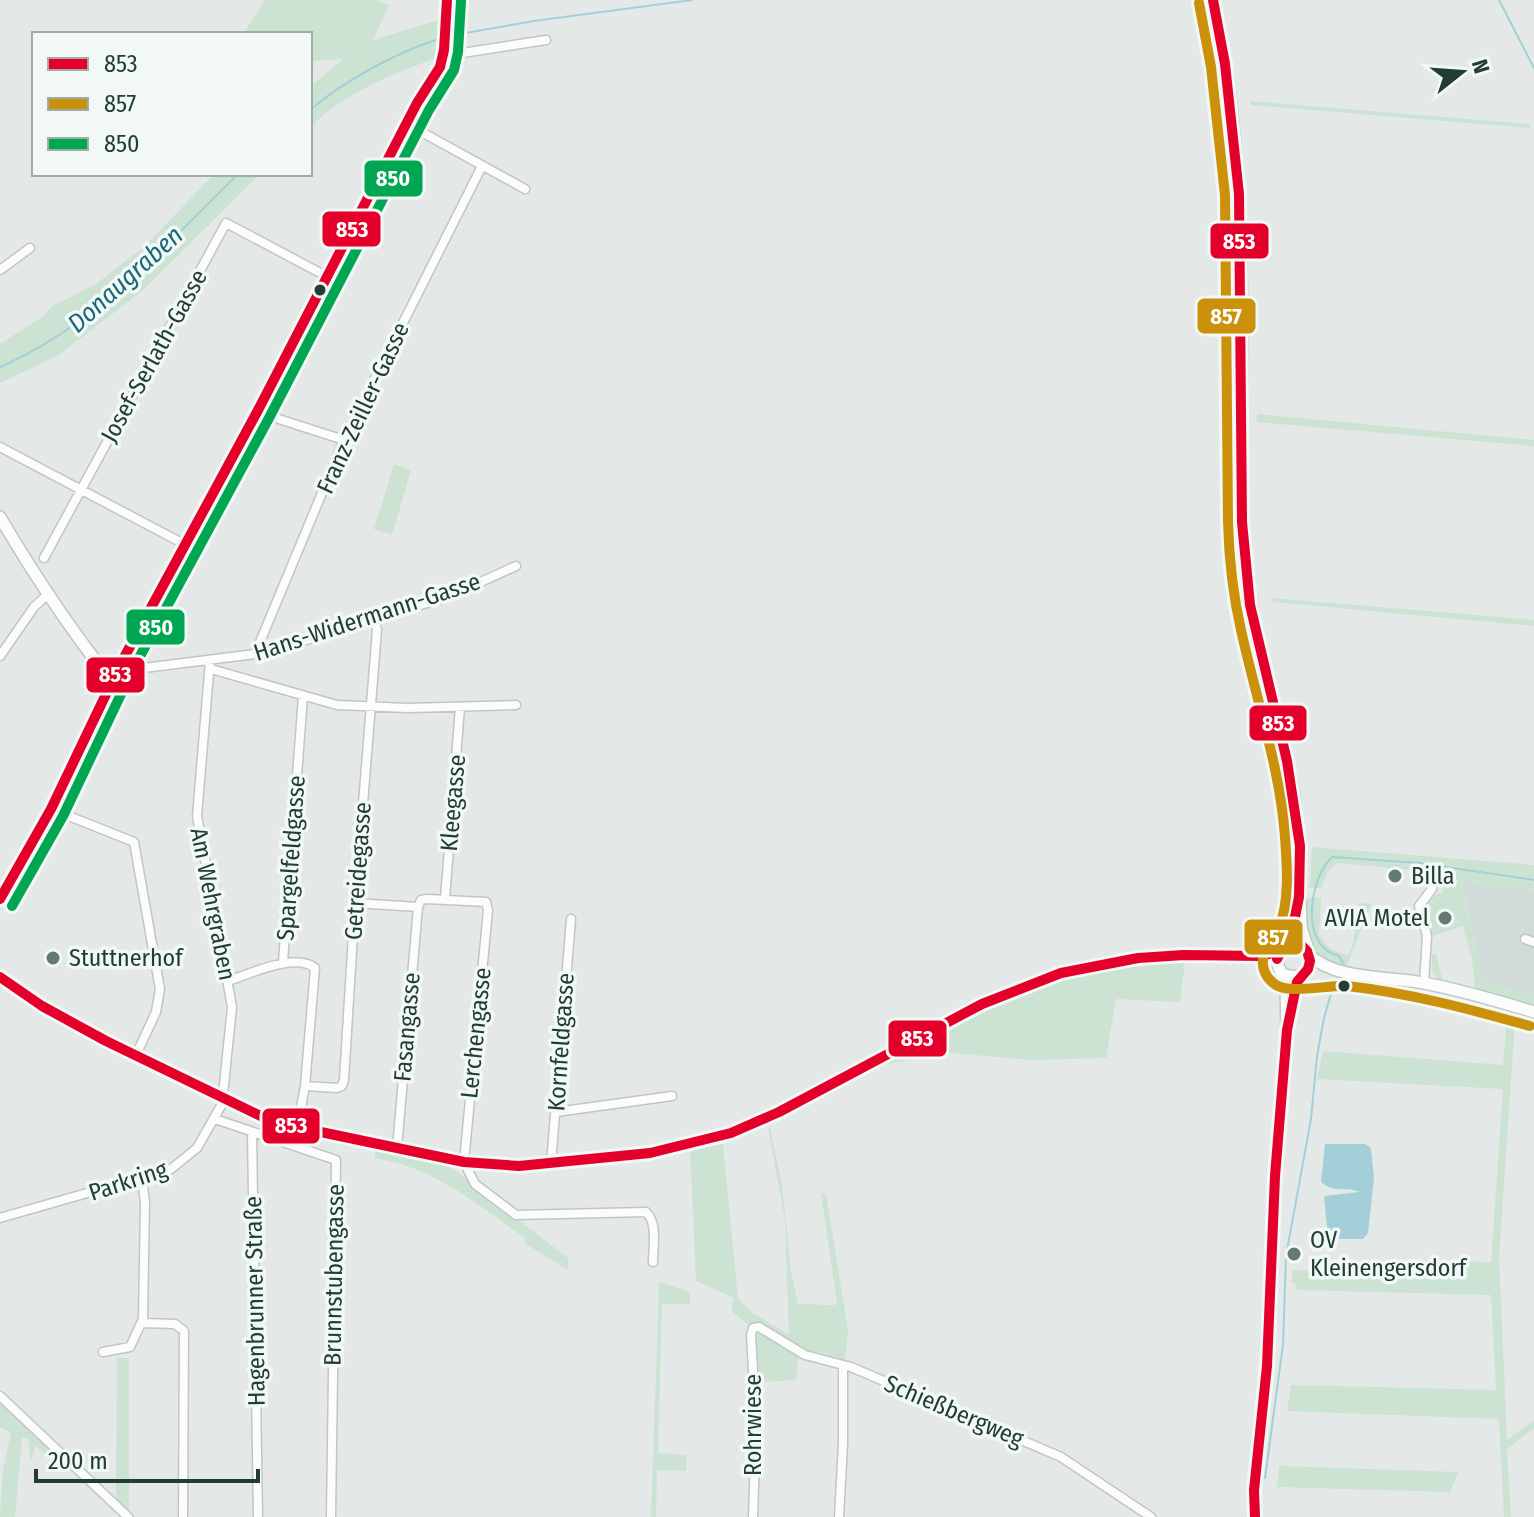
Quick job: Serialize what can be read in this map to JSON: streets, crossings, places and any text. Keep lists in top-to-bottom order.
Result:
{
  "streets": {
    "street": [
      "Josef-Serlath-Gasse",
      "Franz-Zeiller-Gasse",
      "Hans-Widermann-Gasse",
      "Kleegasse",
      "Spargelfeldgasse",
      "Getreidegasse",
      "Am Wehrgraben",
      "Fasangasse",
      "Lerchengasse",
      "Kornfeldgasse",
      "Parkring",
      "Brunnstubengasse",
      "Hagenbrunner Straße",
      "Schießbergweg",
      "Rohrwiese"
    ]
  },
  "crossings": [
    ["Franz-Zeiller-Gasse", "Hans-Widermann-Gasse"],
    ["Hans-Widermann-Gasse", "Getreidegasse"],
    ["Hans-Widermann-Gasse", "Am Wehrgraben"],
    ["Kleegasse", "Lerchengasse"],
    ["Spargelfeldgasse", "Am Wehrgraben"],
    ["Am Wehrgraben", "Parkring"],
    ["Parkring", "Brunnstubengasse"],
    ["Brunnstubengasse", "Hagenbrunner Straße"],
    ["Schießbergweg", "Rohrwiese"]
  ],
  "water": ["Donaugraben"],
  "places": [
    "Billa",
    "AVIA Motel",
    "Stuttnerhof",
    "OV Kleinengersdorf"
  ],
  "lines": ["transit line 853", "transit line 850", "transit line 857"],
  "legend": ["853", "857", "850"],
  "scale_bar": "200 m",
  "north": "right"
}
